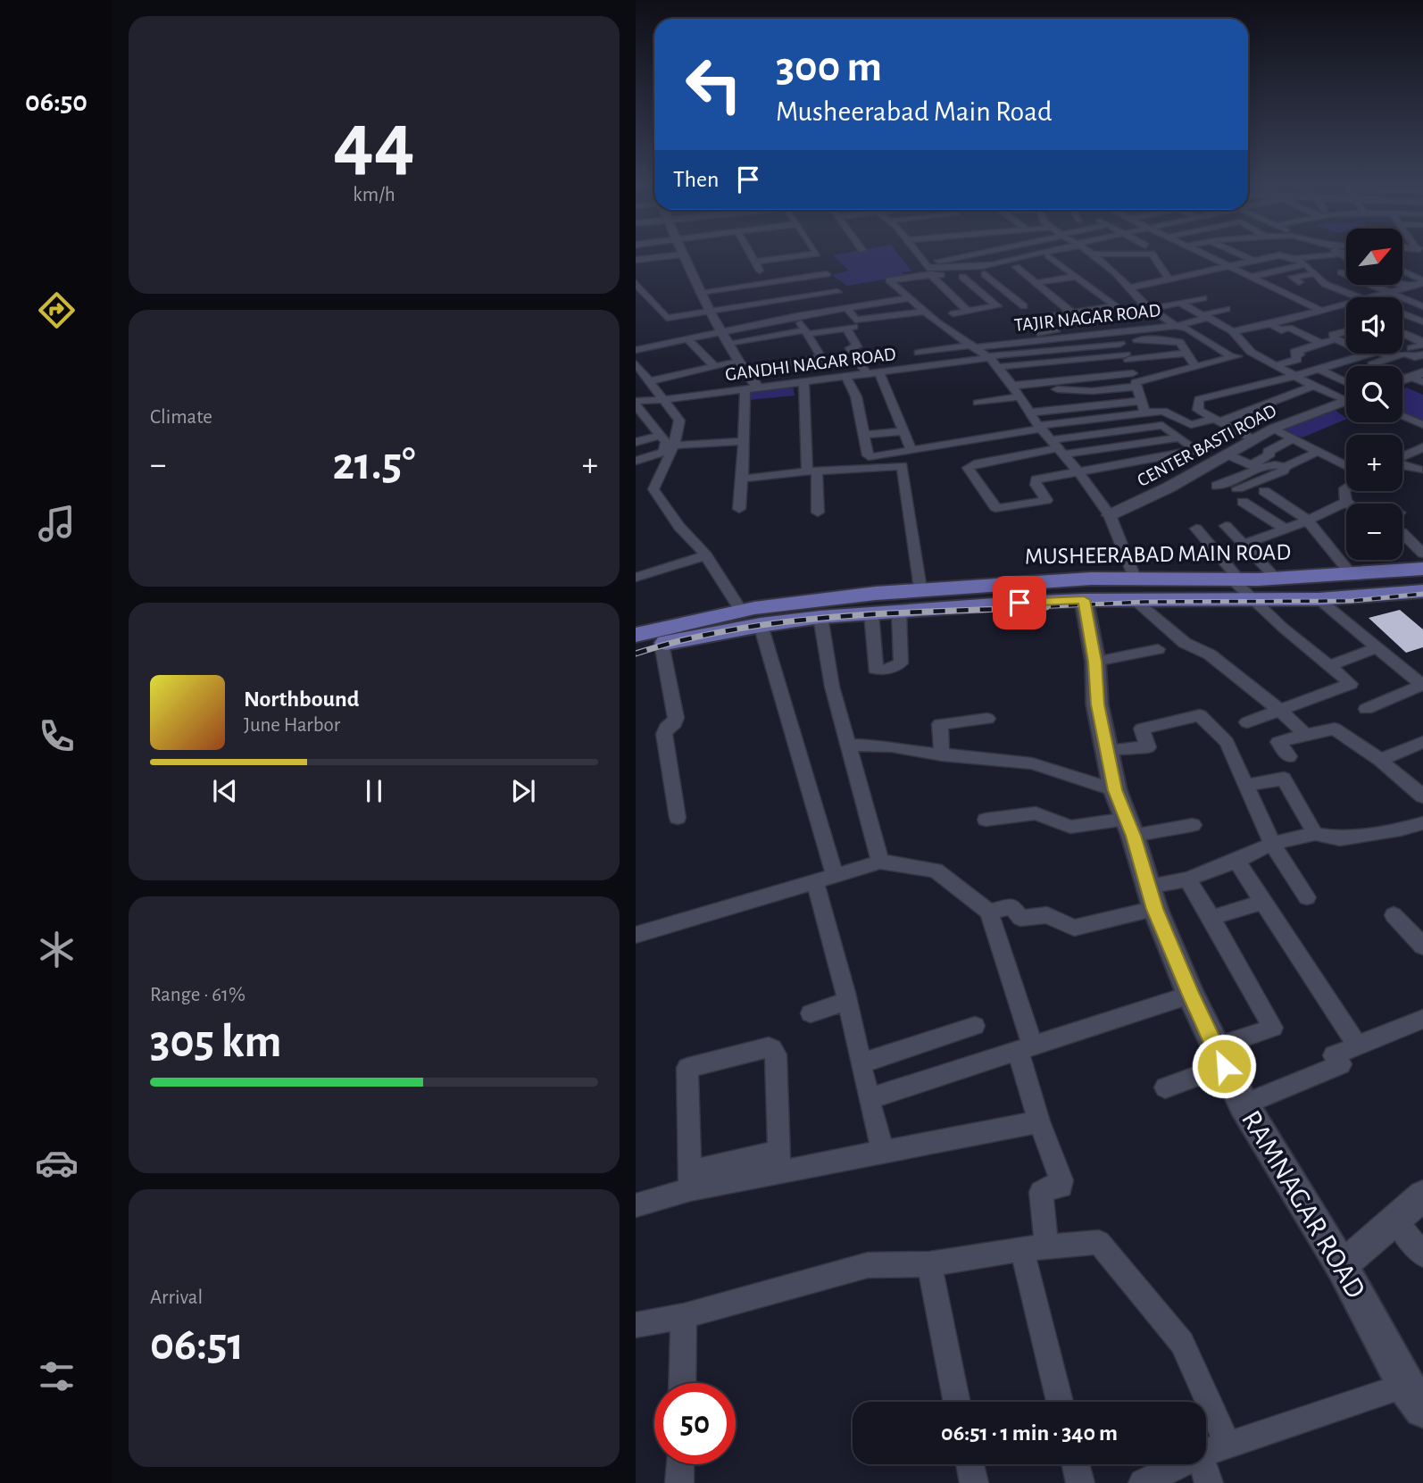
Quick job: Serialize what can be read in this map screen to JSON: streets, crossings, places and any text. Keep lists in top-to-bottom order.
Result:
{
  "streets": {
    "main road": ["MUSHEERABAD MAIN ROAD", "RAMNAGAR ROAD"],
    "street": ["TAJIR NAGAR ROAD", "GANDHI NAGAR ROAD", "CENTER BASTI ROAD"]
  },
  "crossings": [
    ["MUSHEERABAD MAIN ROAD", "RAMNAGAR ROAD"]
  ],
  "north": "top right",
  "page": {
    "tabs": "06:50",
    "tile": [
      ["44", "km/h"],
      "Climate",
      ["Range · 61%", "305 km"],
      ["Arrival", "06:51"]
    ],
    "turn": ["300 m", "Musheerabad Main Road"],
    "then": "Then",
    "map_buttons": ["+", "−"],
    "heat": ["−", "21.5°", "+"],
    "song": ["Northbound", "June Harbor"],
    "limit": "50",
    "trip": "06:51 · 1 min · 340 m"
  }
}
